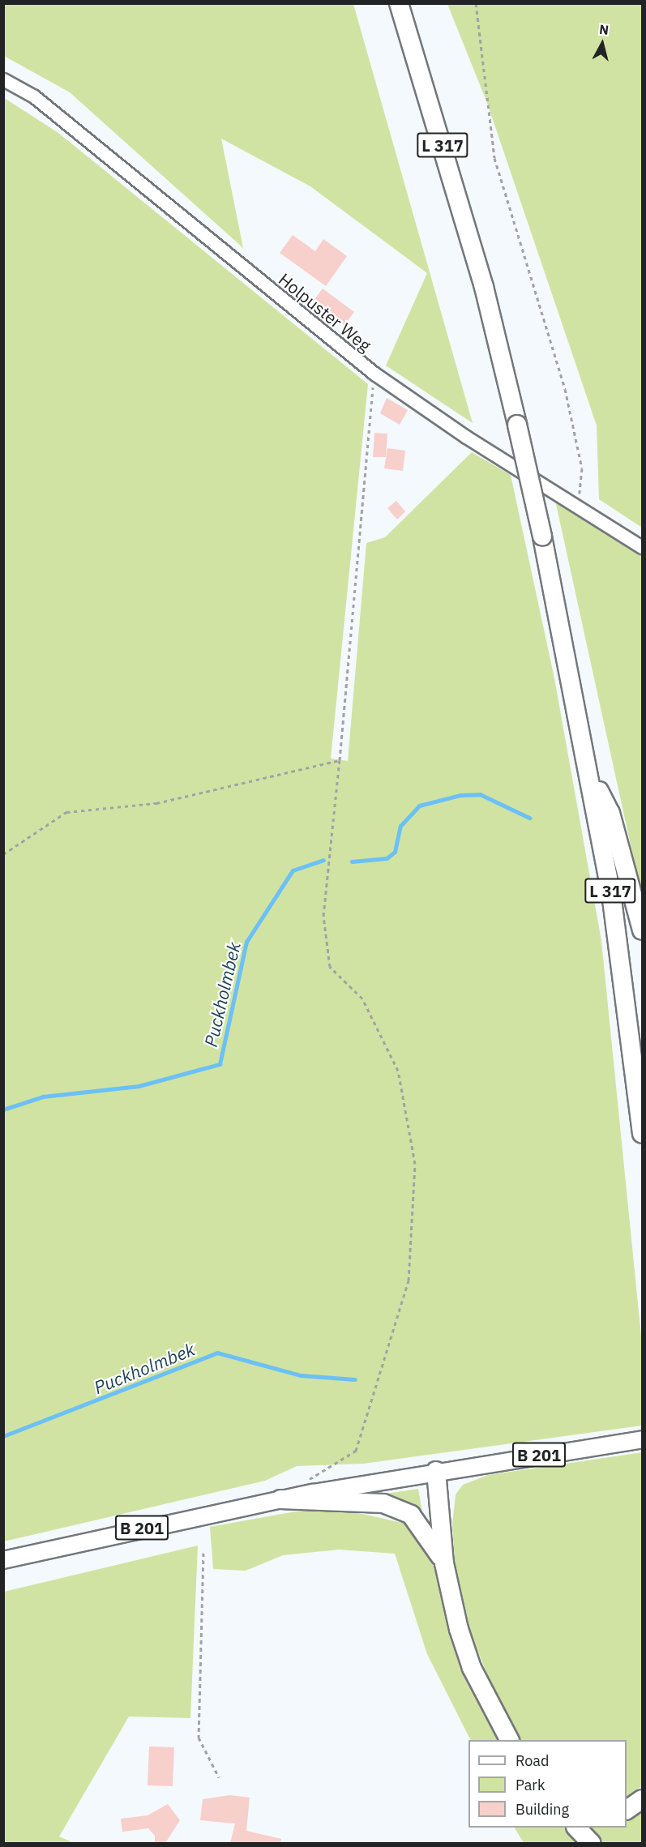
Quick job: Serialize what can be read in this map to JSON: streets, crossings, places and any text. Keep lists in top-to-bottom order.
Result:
{
  "streets": {
    "highway": ["L 317"],
    "main road": ["B 201"],
    "street": ["Holpuster Weg"]
  },
  "water": ["Puckholmbek"],
  "legend": ["Road", "Park", "Building"],
  "north": "top"
}
